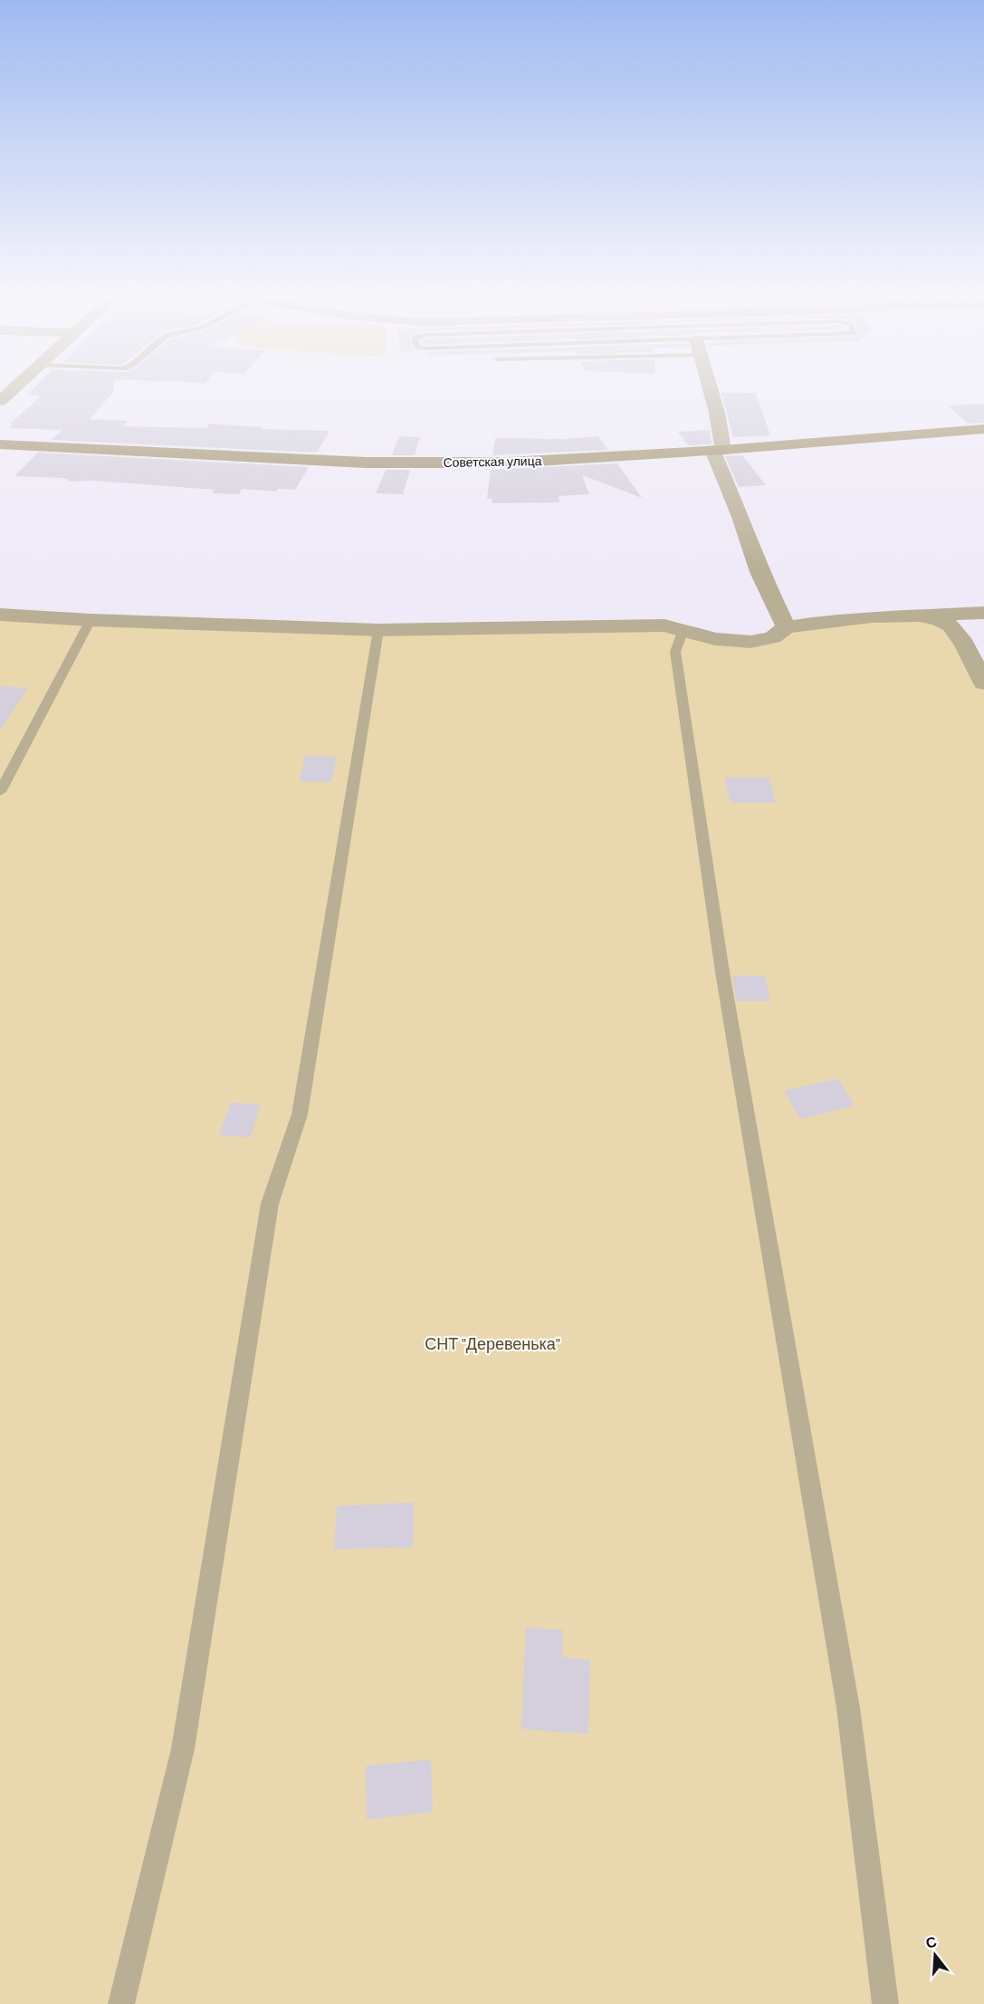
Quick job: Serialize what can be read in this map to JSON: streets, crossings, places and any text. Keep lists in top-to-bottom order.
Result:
{
  "streets": {
    "street": ["Советская улица"]
  },
  "parks": ["СНТ \"Деревенька\""],
  "north": "top"
}
